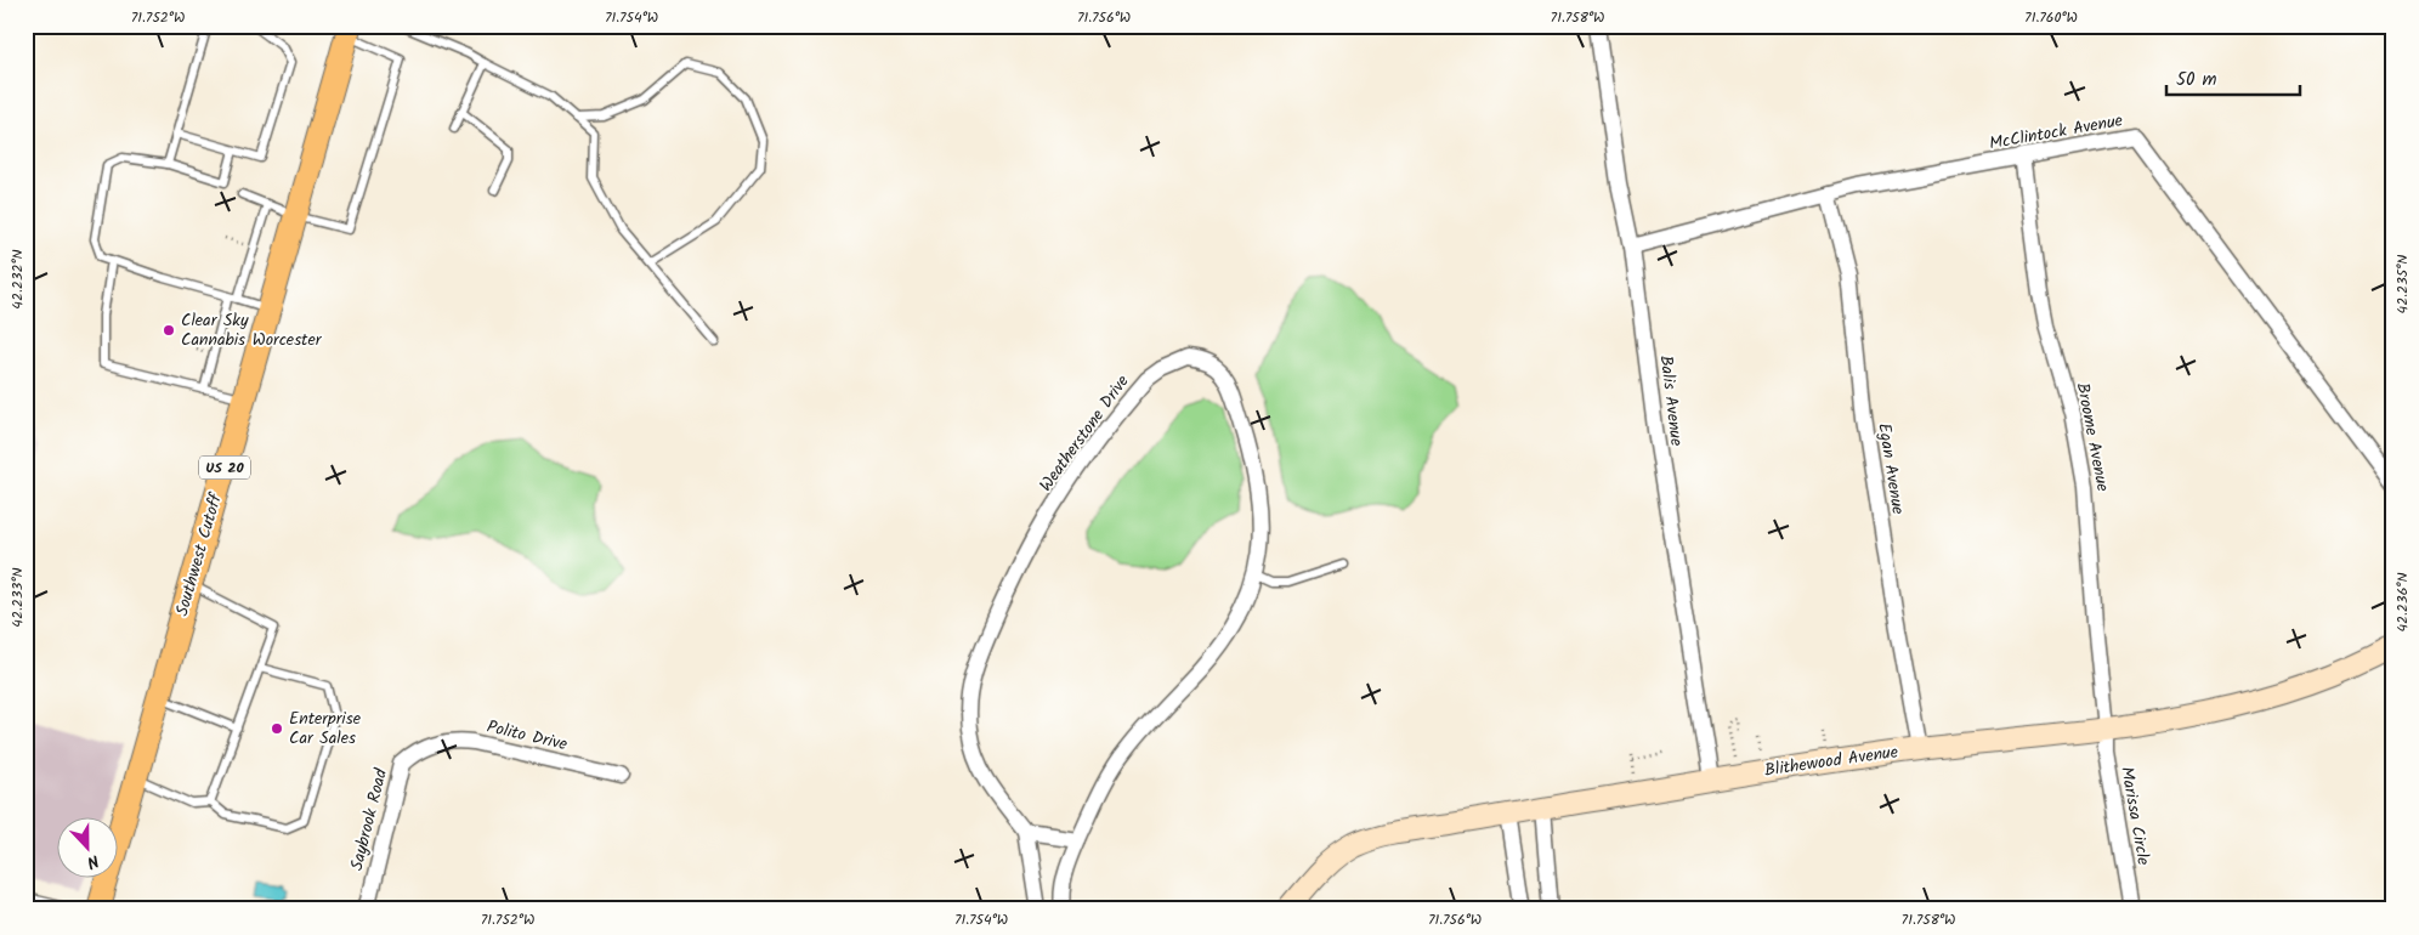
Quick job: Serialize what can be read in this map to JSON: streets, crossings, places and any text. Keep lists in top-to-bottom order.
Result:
{
  "streets": {
    "main road": ["US 20", "Southwest Cutoff"],
    "street": [
      "McClintock Avenue",
      "Balis Avenue",
      "Weatherstone Drive",
      "Broome Avenue",
      "Egan Avenue",
      "Polito Drive",
      "Blithewood Avenue",
      "Marissa Circle",
      "Saybrook Road"
    ]
  },
  "crossings": [
    ["McClintock Avenue", "Balis Avenue"],
    ["McClintock Avenue", "Broome Avenue"],
    ["McClintock Avenue", "Egan Avenue"],
    ["Balis Avenue", "Blithewood Avenue"],
    ["Broome Avenue", "Blithewood Avenue"],
    ["Broome Avenue", "Marissa Circle"],
    ["Egan Avenue", "Blithewood Avenue"],
    ["Polito Drive", "Saybrook Road"],
    ["Blithewood Avenue", "Marissa Circle"]
  ],
  "places": ["Clear Sky Cannabis Worcester", "Enterprise Car Sales"],
  "scale_bar": "50 m",
  "north": "bottom",
  "coordinates": [
    "71.752°W",
    "71.754°W",
    "71.756°W",
    "71.758°W",
    "71.760°W",
    "42.232°N",
    "42.235°N",
    "42.233°N",
    "42.236°N"
  ]
}
